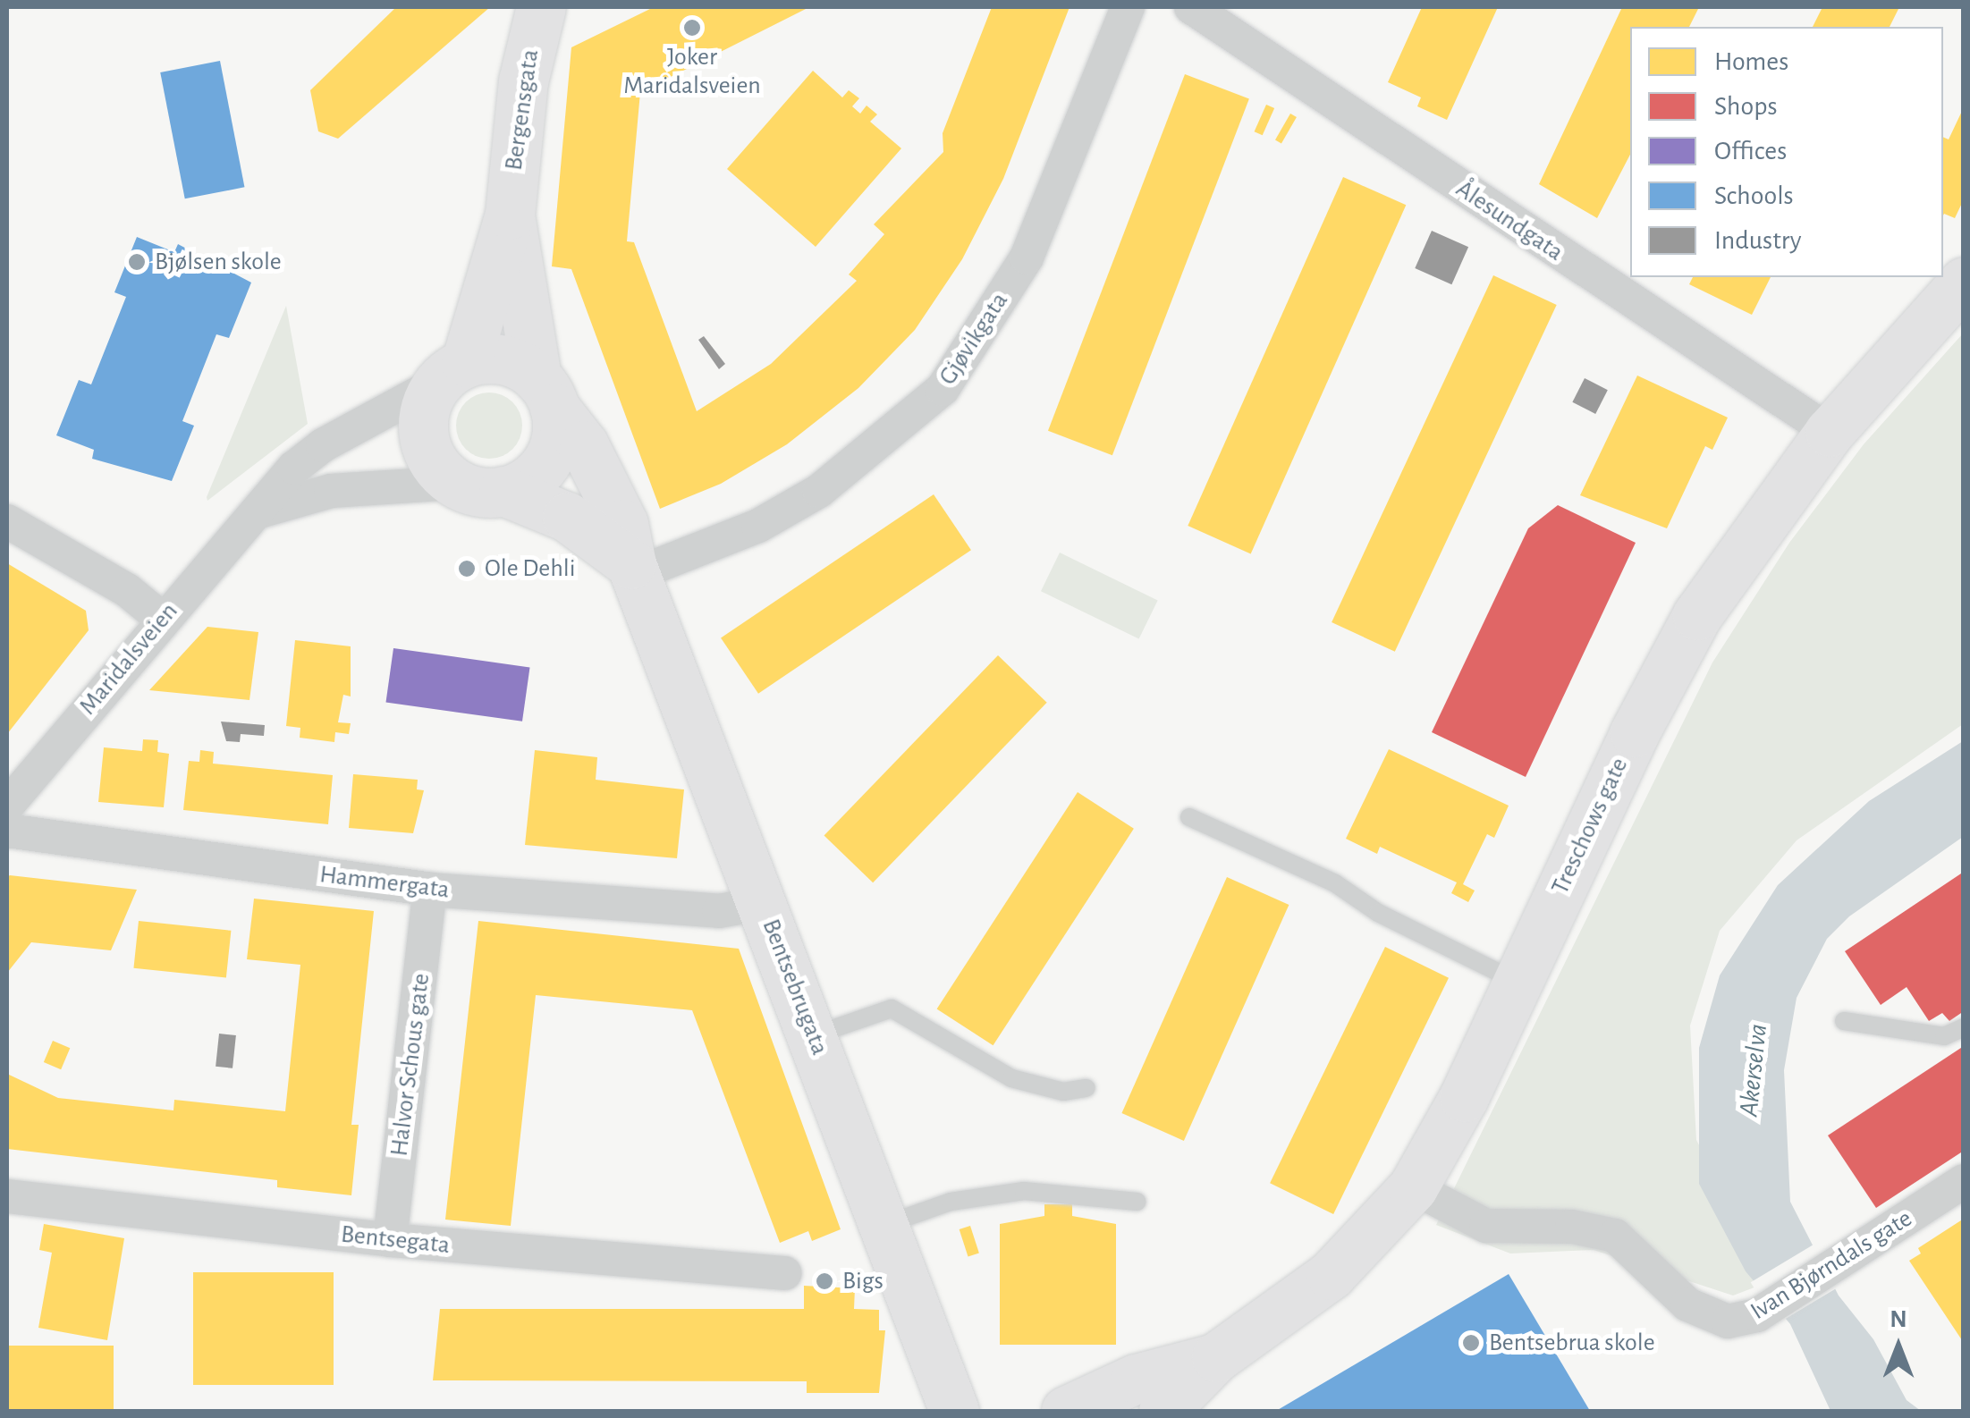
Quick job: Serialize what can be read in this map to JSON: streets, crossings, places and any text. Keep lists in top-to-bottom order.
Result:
{
  "streets": {
    "street": [
      "Bergensgata",
      "Ålesundgata",
      "Gjøvikgata",
      "Maridalsveien",
      "Treschows gate",
      "Hammergata",
      "Bentsebrugata",
      "Halvor Schous gate",
      "Bentsegata",
      "Ivan Bjørndals gate"
    ]
  },
  "crossings": [
    ["Bergensgata", "Maridalsveien"],
    ["Bergensgata", "Bentsebrugata"],
    ["Ålesundgata", "Treschows gate"],
    ["Gjøvikgata", "Bentsebrugata"],
    ["Maridalsveien", "Bentsebrugata"],
    ["Treschows gate", "Ivan Bjørndals gate"],
    ["Hammergata", "Bentsebrugata"],
    ["Hammergata", "Halvor Schous gate"],
    ["Halvor Schous gate", "Bentsegata"]
  ],
  "water": ["Akerselva"],
  "places": [
    "Joker Maridalsveien",
    "Bjølsen skole",
    "Ole Dehli",
    "Bigs",
    "Bentsebrua skole"
  ],
  "legend": [
    "Homes",
    "Shops",
    "Offices",
    "Schools",
    "Industry"
  ],
  "north": "top"
}
